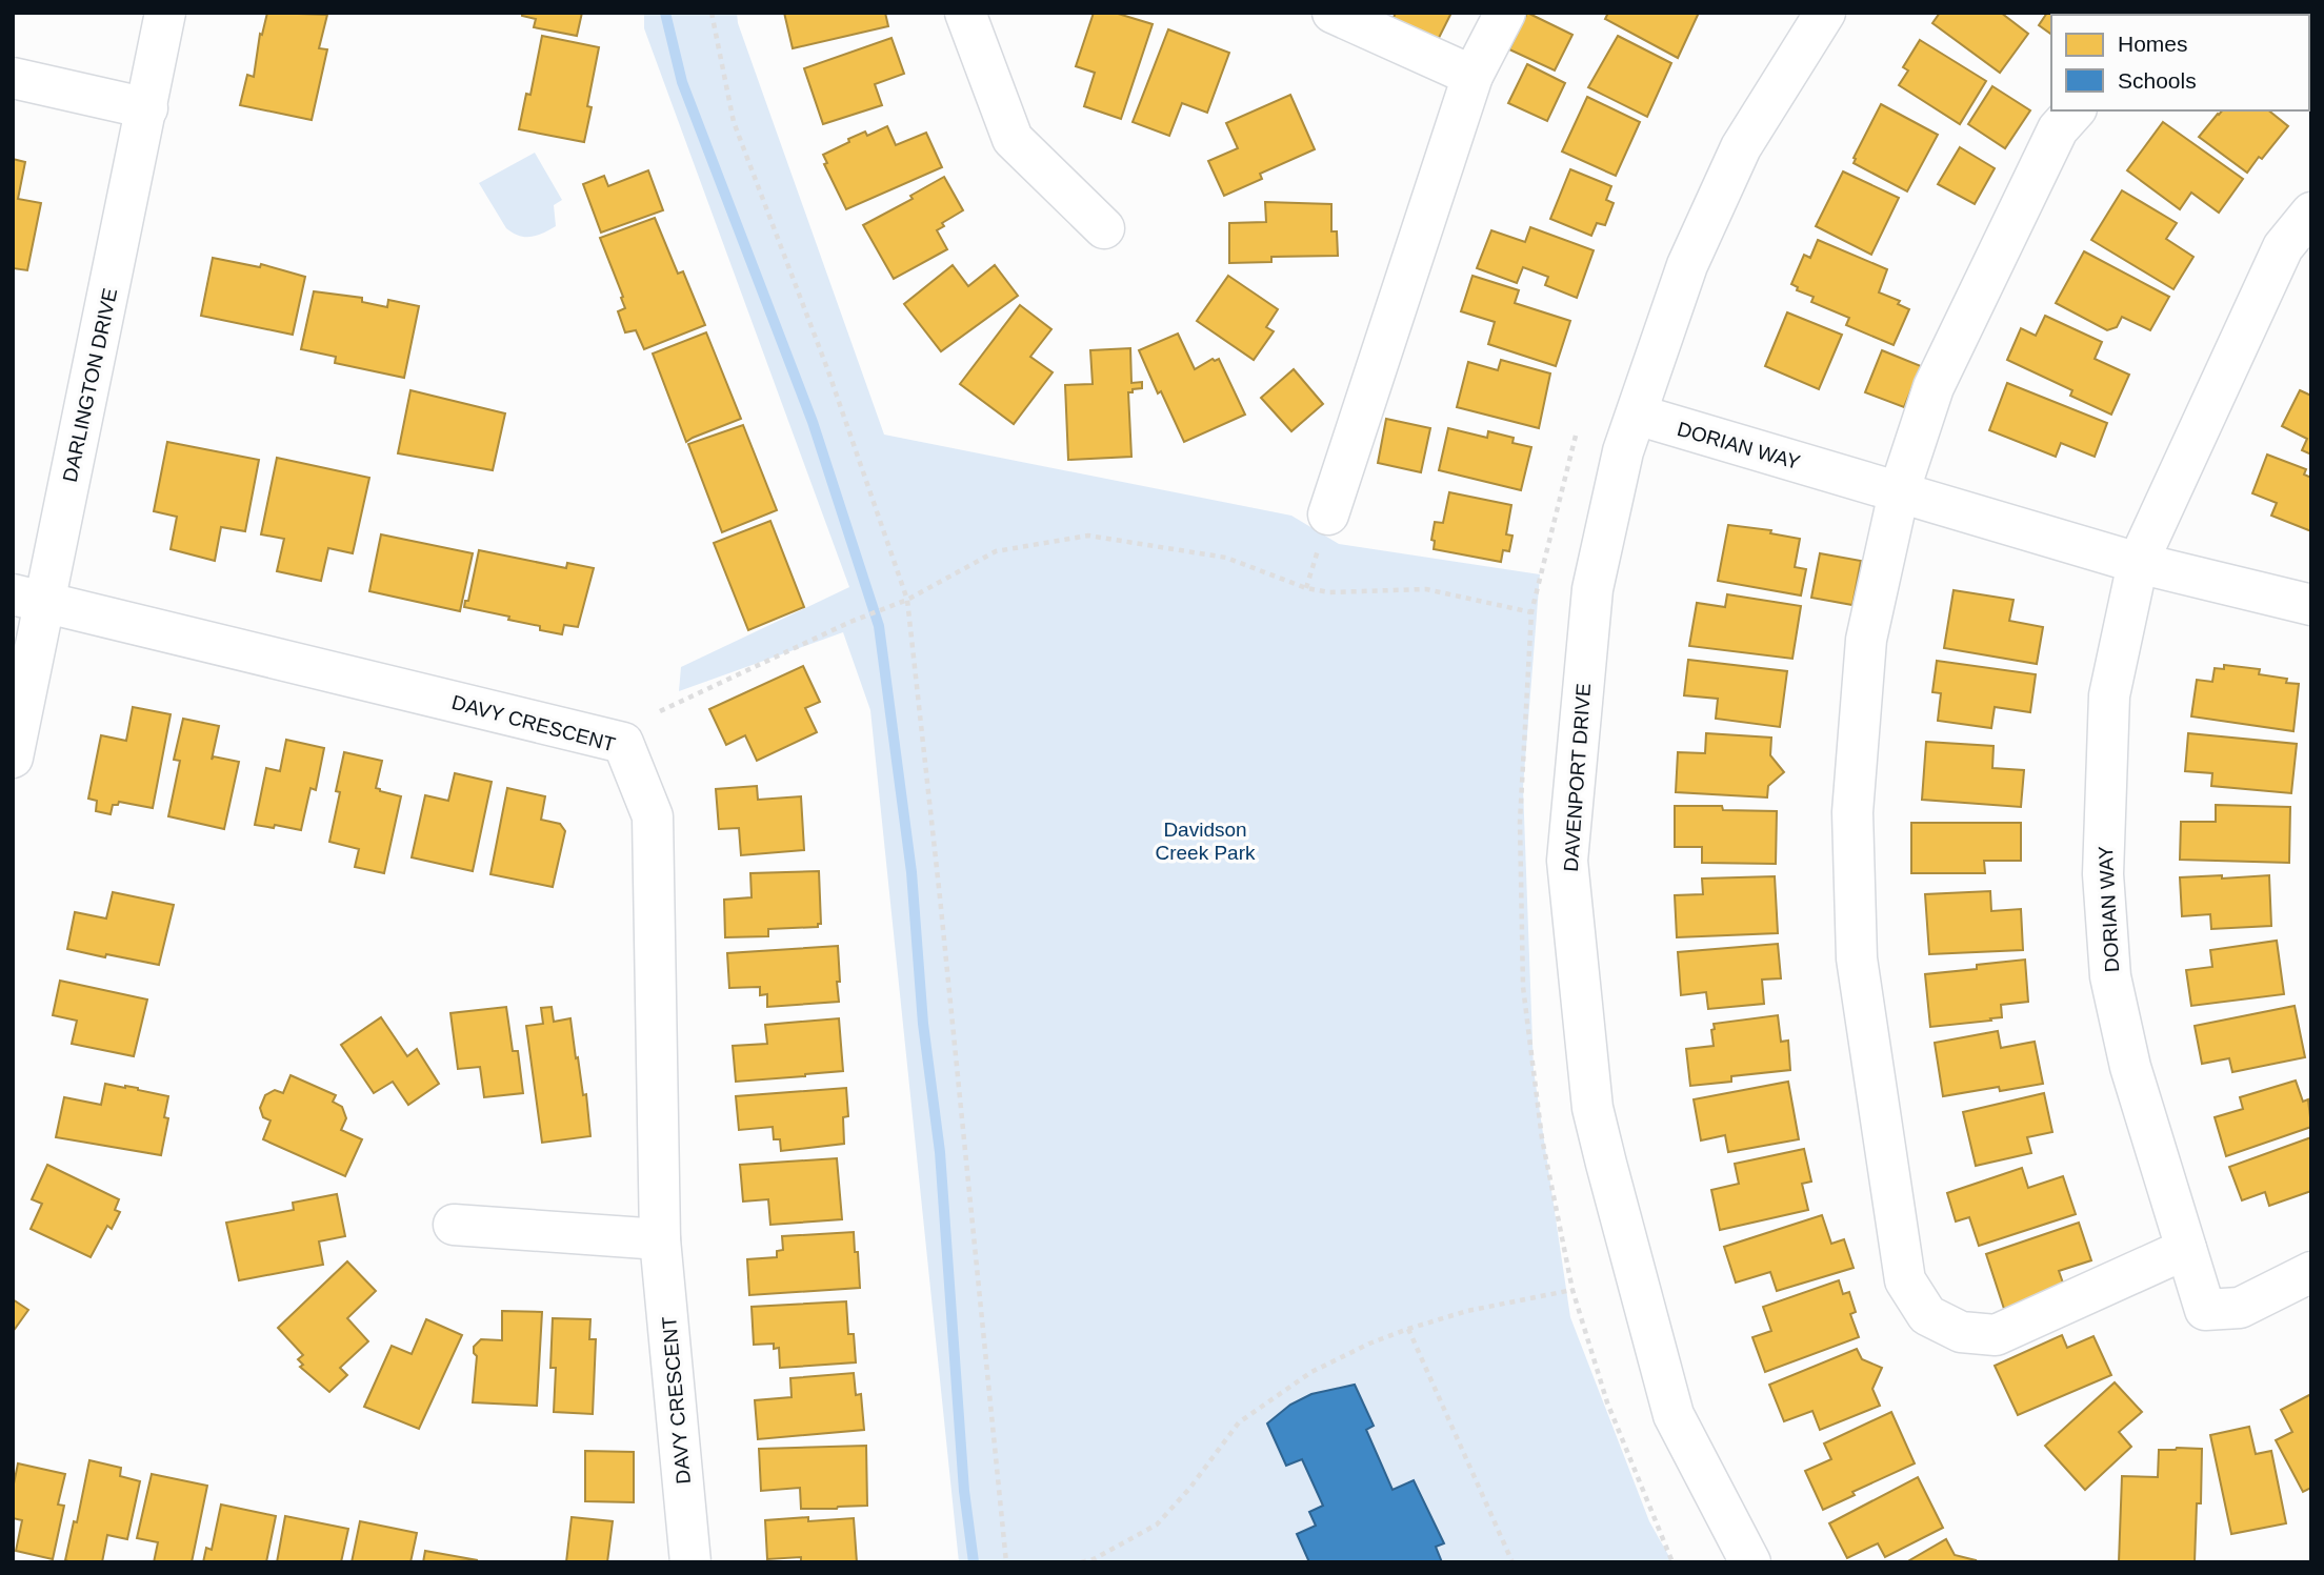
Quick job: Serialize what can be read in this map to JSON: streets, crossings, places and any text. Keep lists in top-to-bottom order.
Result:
{
  "streets": {
    "street": [
      "DARLINGTON DRIVE",
      "DORIAN WAY",
      "DAVY CRESCENT",
      "DAVENPORT DRIVE"
    ]
  },
  "crossings": [
    ["DARLINGTON DRIVE", "DAVY CRESCENT"],
    ["DORIAN WAY", "DAVENPORT DRIVE"]
  ],
  "parks": ["Davidson Creek Park"],
  "legend": ["Homes", "Schools"]
}
